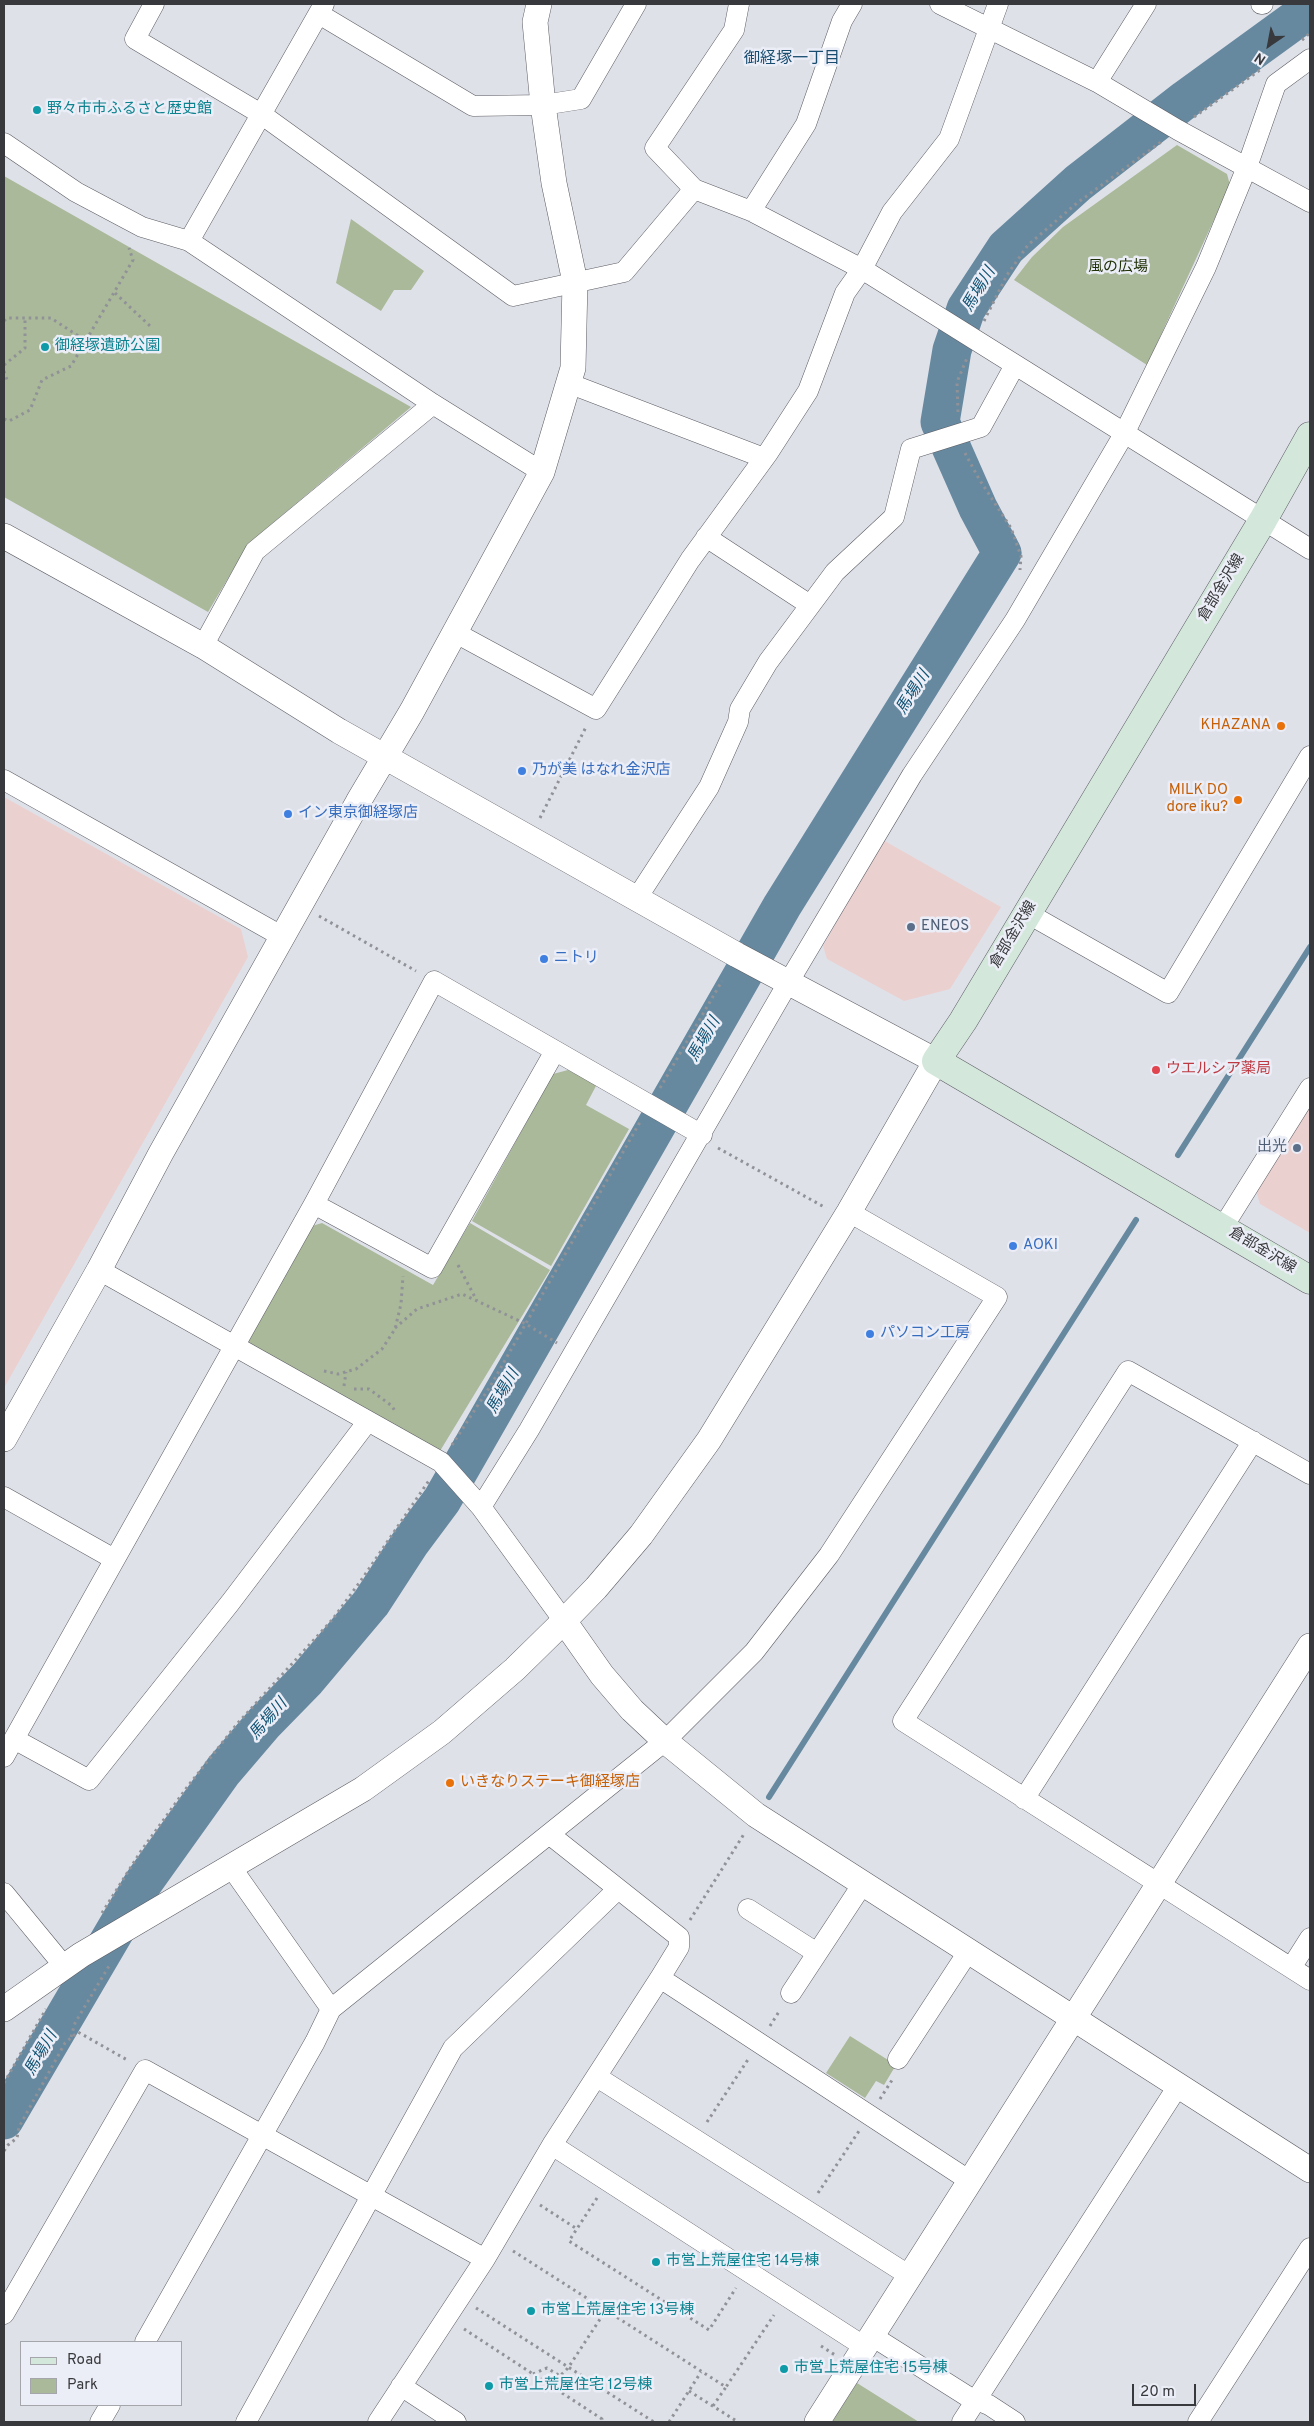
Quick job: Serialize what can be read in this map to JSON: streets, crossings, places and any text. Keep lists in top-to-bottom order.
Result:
{
  "streets": {
    "main road": ["倉部金沢線"]
  },
  "districts": ["御経塚一丁目"],
  "water": ["馬場川"],
  "parks": ["風の広場"],
  "places": [
    "野々市市ふるさと歴史館",
    "御経塚遺跡公園",
    "KHAZANA",
    "乃が美 はなれ金沢店",
    "MILK DO dore iku?",
    "イン東京御経塚店",
    "ENEOS",
    "ニトリ",
    "ウエルシア薬局",
    "出光",
    "AOKI",
    "パソコン工房",
    "いきなりステーキ御経塚店",
    "市営上荒屋住宅 14号棟",
    "市営上荒屋住宅 13号棟",
    "市営上荒屋住宅 15号棟",
    "市営上荒屋住宅 12号棟"
  ],
  "legend": ["Road", "Park"],
  "scale_bar": "20 m",
  "north": "bottom left"
}
